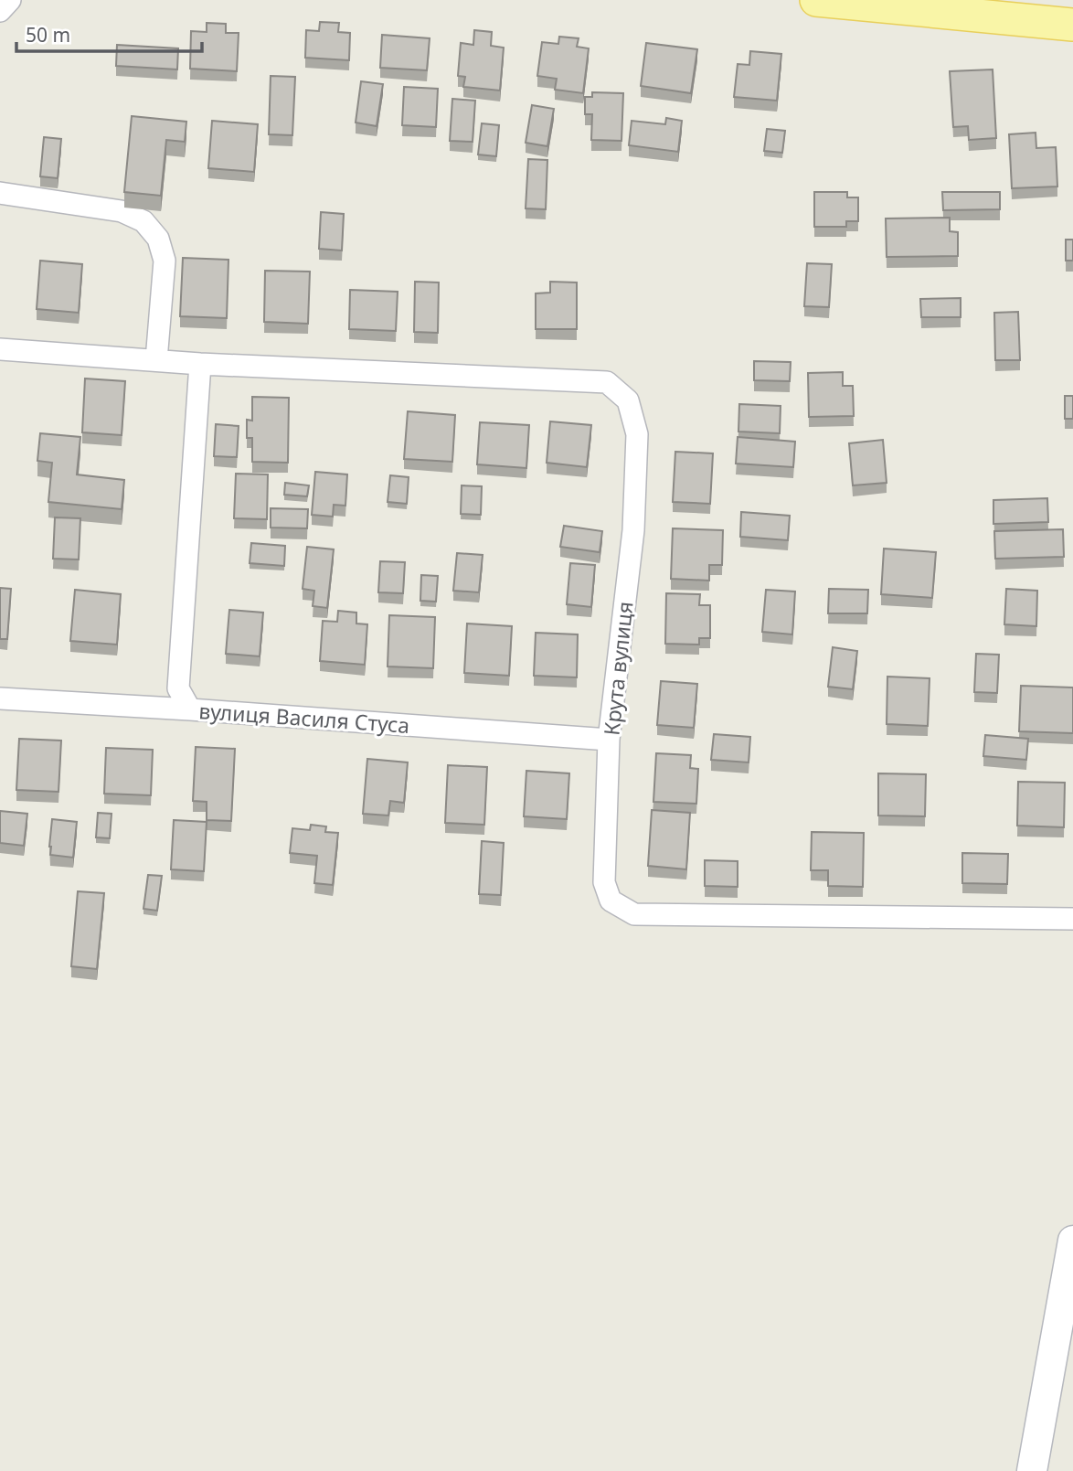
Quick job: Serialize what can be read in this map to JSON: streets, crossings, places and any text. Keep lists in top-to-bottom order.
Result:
{
  "streets": {
    "street": ["Крута вулиця", "вулиця Василя Стуса"]
  },
  "crossings": [
    ["Крута вулиця", "вулиця Василя Стуса"]
  ],
  "scale_bar": "50 m"
}
